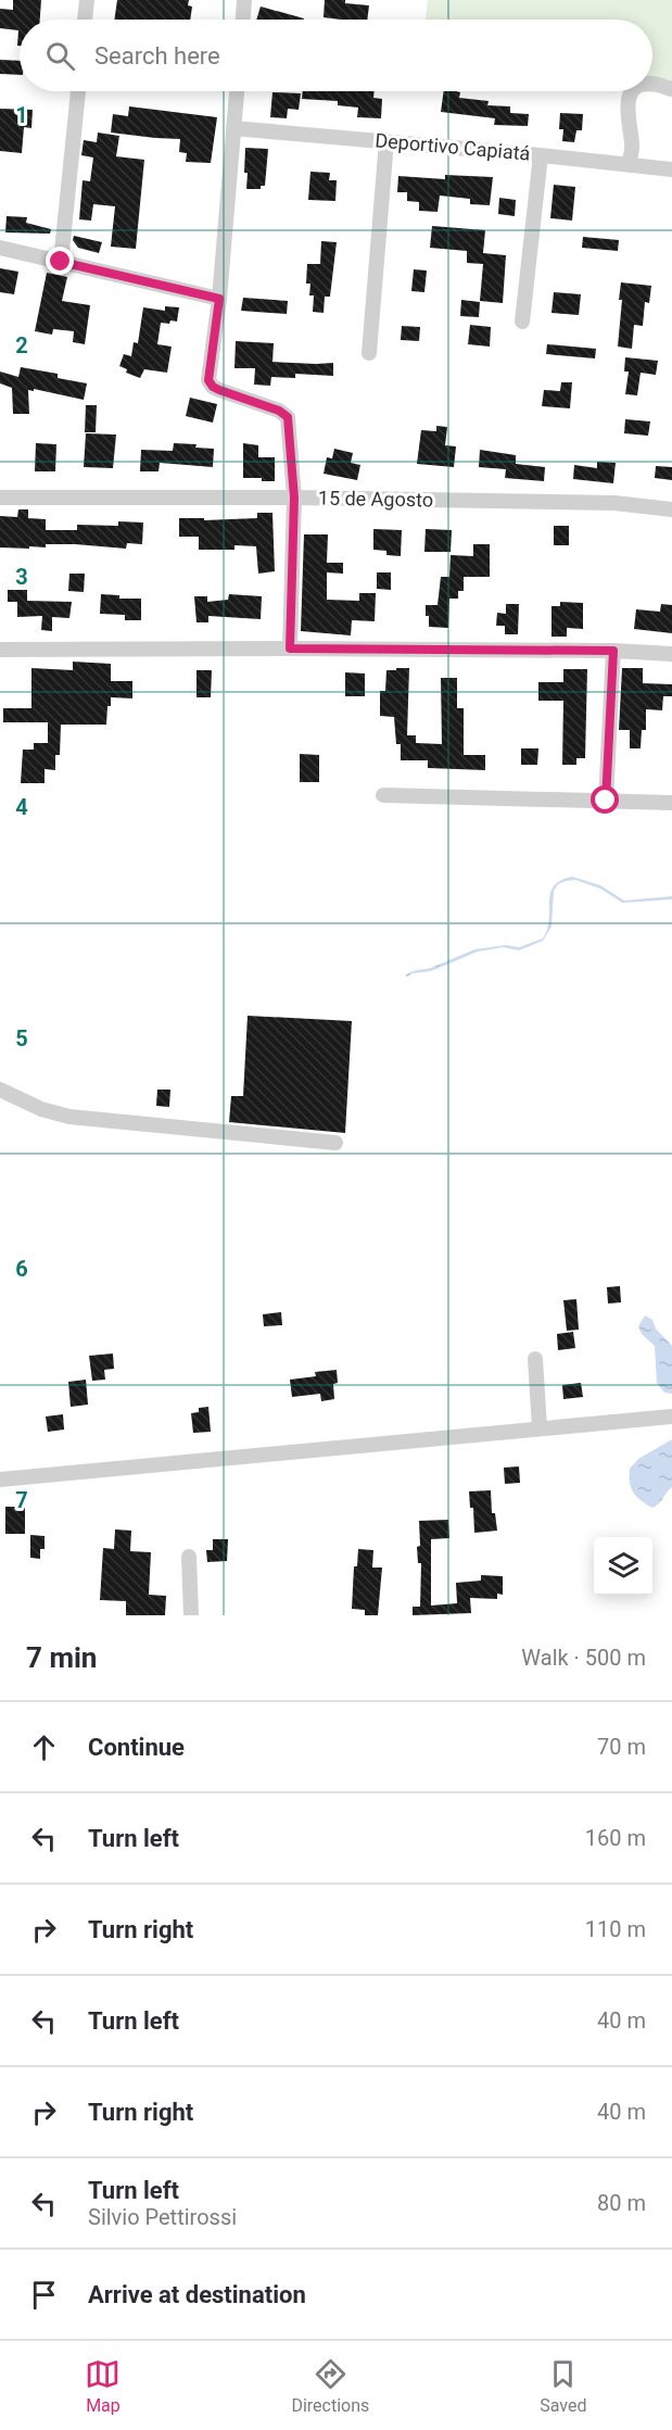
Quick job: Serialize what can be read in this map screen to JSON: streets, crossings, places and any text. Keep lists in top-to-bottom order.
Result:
{
  "streets": {
    "street": ["Deportivo Capiatá", "15 de Agosto"]
  },
  "page": {
    "search": "Search here",
    "heading": ["7 min", "Walk · 500 m"],
    "list": [
      ["Continue", "70 m"],
      ["Turn left", "160 m"],
      ["Turn right", "110 m"],
      ["Turn left", "40 m"],
      ["Turn right", "40 m"],
      ["Turn left", "Silvio Pettirossi", "80 m"],
      "Arrive at destination"
    ],
    "nav": ["Map", "Directions", "Saved"]
  },
  "grid": {
    "rows": [
      "1",
      "2",
      "3",
      "4",
      "5",
      "6",
      "7"
    ]
  }
}
